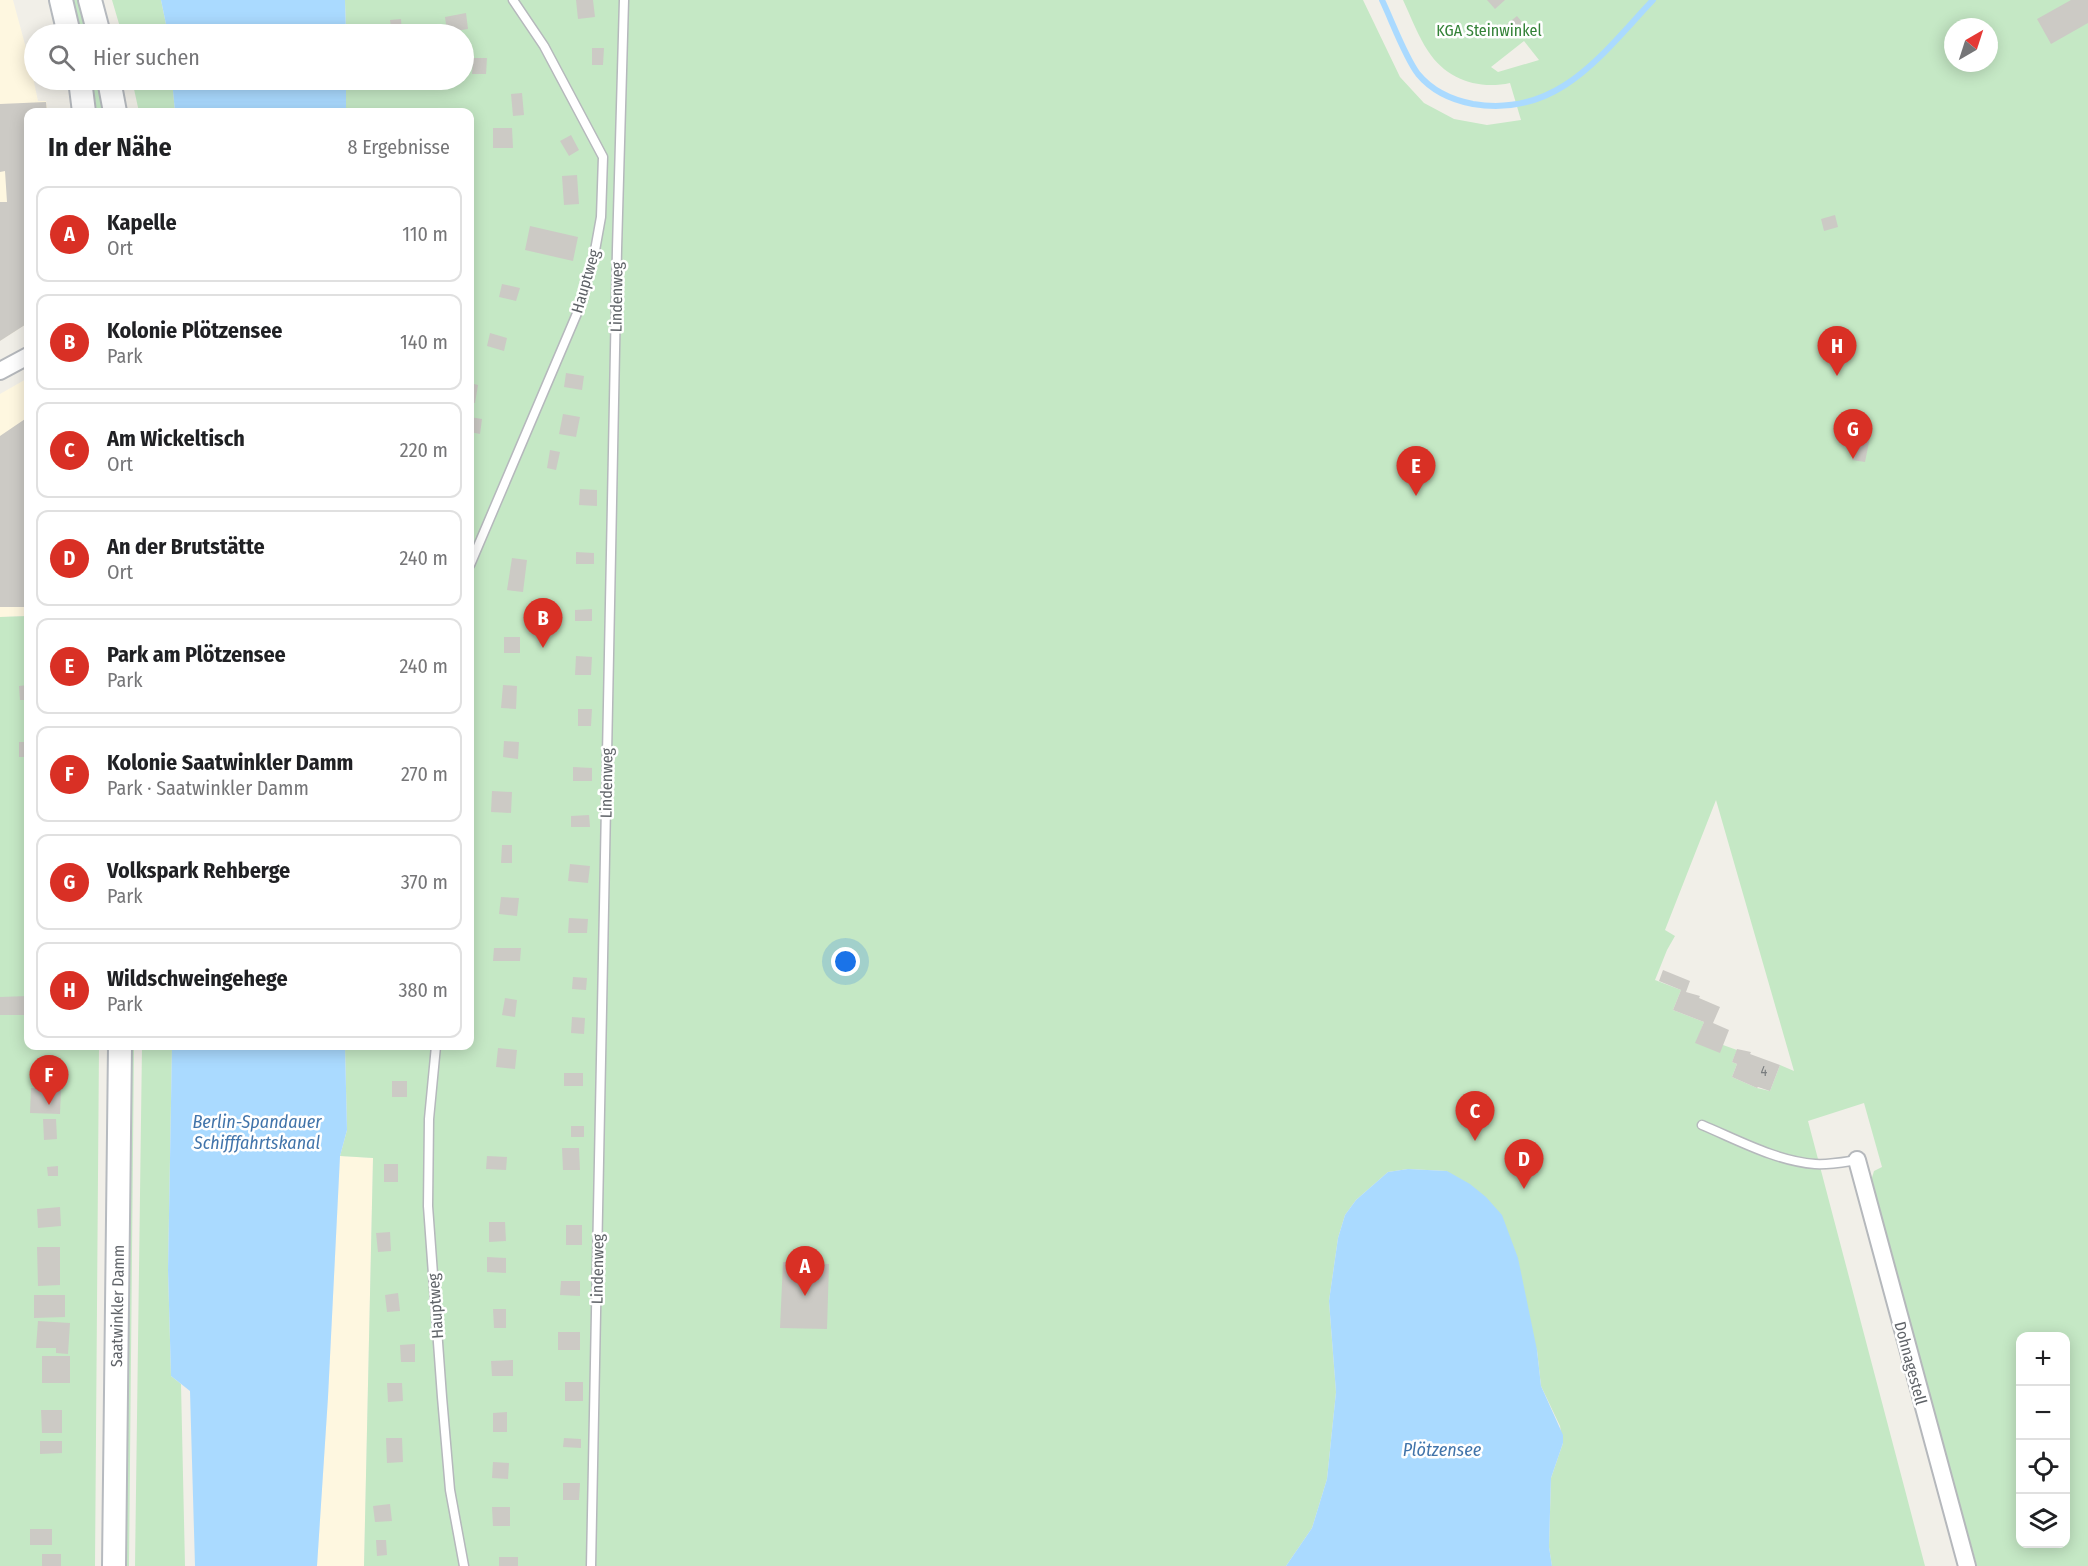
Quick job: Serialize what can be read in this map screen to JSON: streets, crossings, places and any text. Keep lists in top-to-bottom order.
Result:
{
  "streets": {
    "main road": ["Saatwinkler Damm"],
    "street": ["Dohnagestell"],
    "lane": ["Hauptweg", "Lindenweg"]
  },
  "water": ["Berlin-Spandauer Schifffahrtskanal", "Plötzensee"],
  "parks": ["KGA Steinwinkel"],
  "house_numbers": ["4"],
  "north": "top right",
  "page": {
    "search": "Hier suchen",
    "heading": ["In der Nähe", "8 Ergebnisse"],
    "list": [
      {
        "mark": "A",
        "name": "Kapelle",
        "note": "Ort",
        "value": "110 m"
      },
      {
        "mark": "B",
        "name": "Kolonie Plötzensee",
        "note": "Park",
        "value": "140 m"
      },
      {
        "mark": "C",
        "name": "Am Wickeltisch",
        "note": "Ort",
        "value": "220 m"
      },
      {
        "mark": "D",
        "name": "An der Brutstätte",
        "note": "Ort",
        "value": "240 m"
      },
      {
        "mark": "E",
        "name": "Park am Plötzensee",
        "note": "Park",
        "value": "240 m"
      },
      {
        "mark": "F",
        "name": "Kolonie Saatwinkler Damm",
        "note": "Park · Saatwinkler Damm",
        "value": "270 m"
      },
      {
        "mark": "G",
        "name": "Volkspark Rehberge",
        "note": "Park",
        "value": "370 m"
      },
      {
        "mark": "H",
        "name": "Wildschweingehege",
        "note": "Park",
        "value": "380 m"
      }
    ],
    "pins": [
      "H",
      "G",
      "E",
      "B",
      "F",
      "C",
      "D",
      "A"
    ],
    "map_buttons": ["+", "−"]
  }
}
